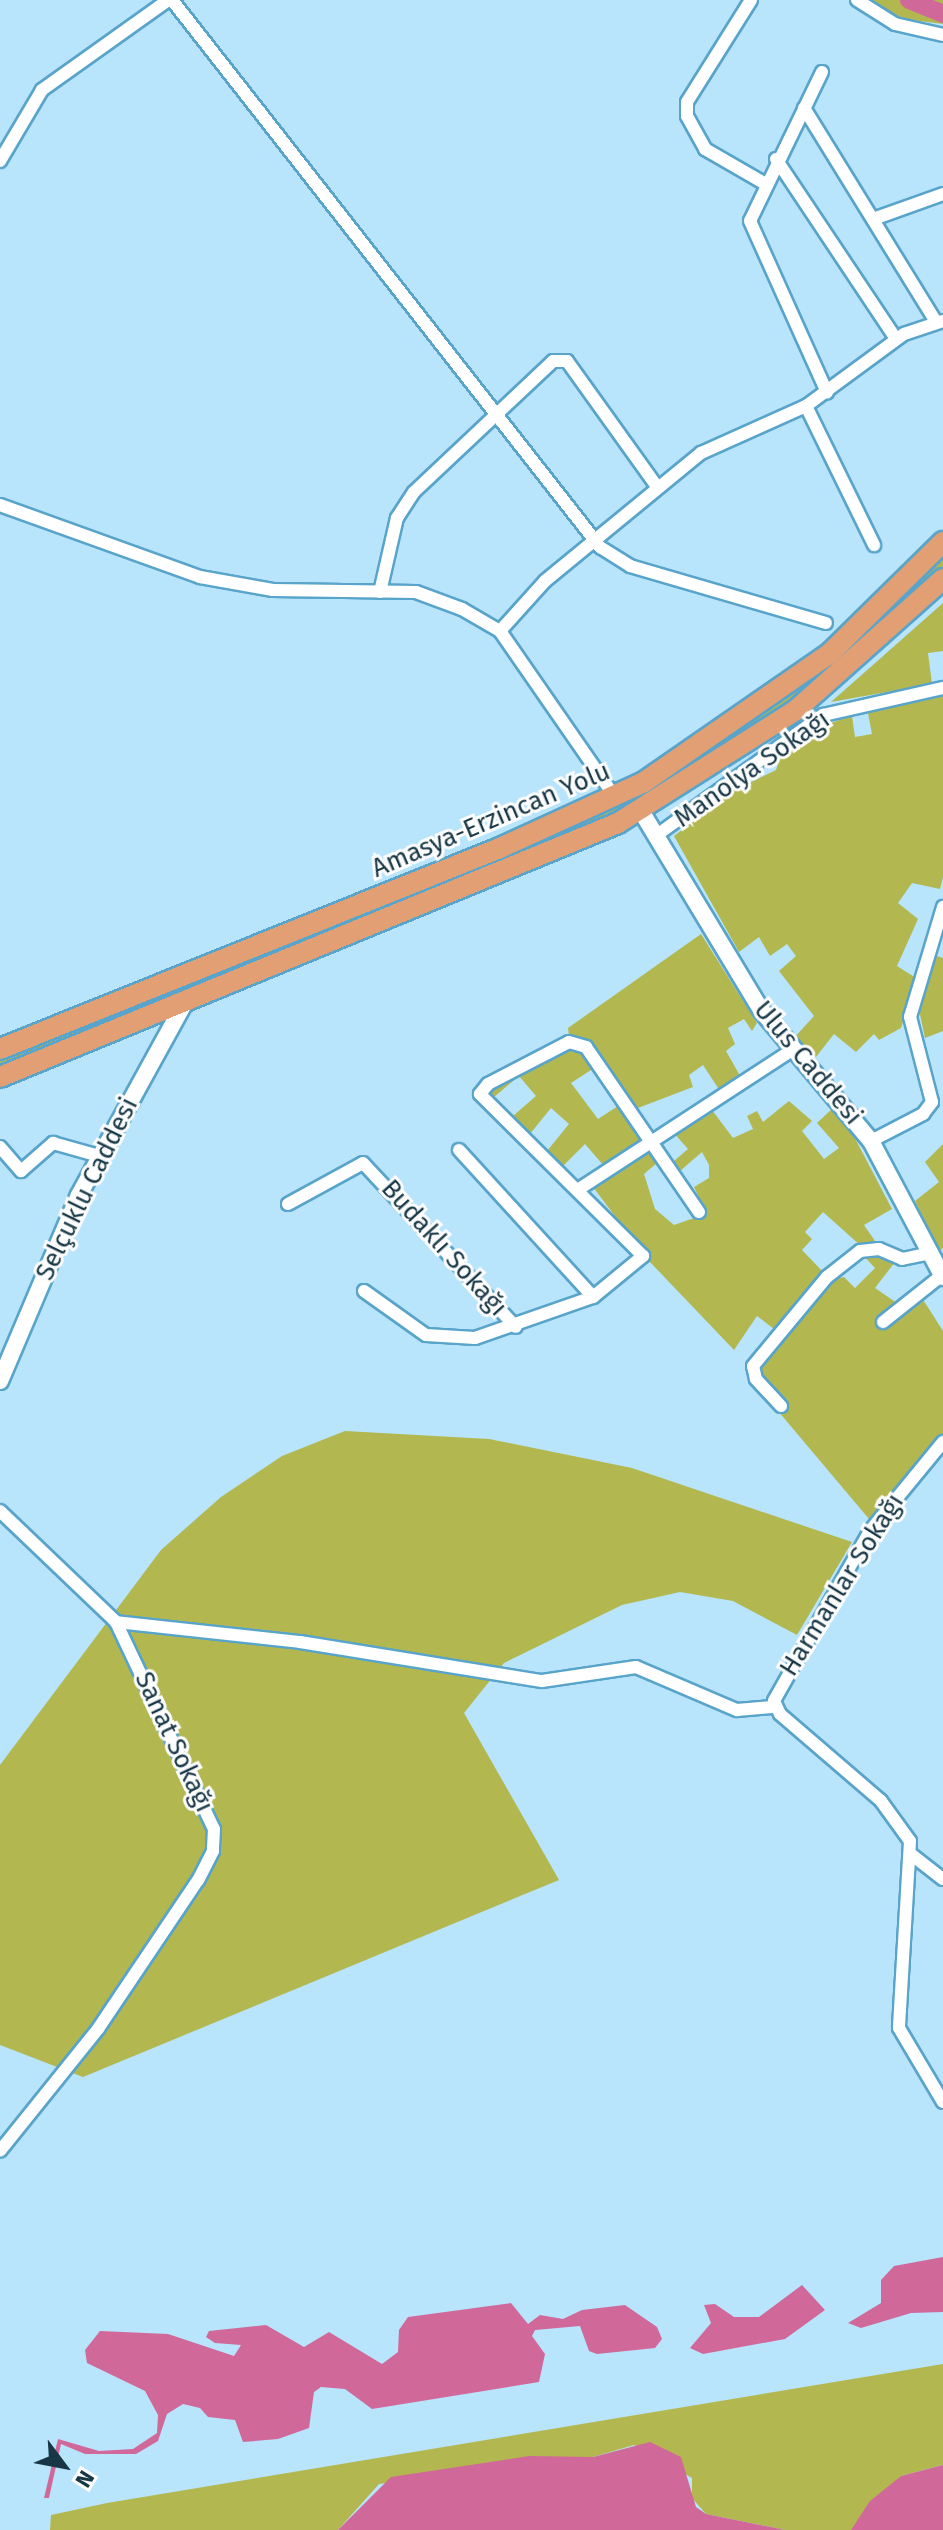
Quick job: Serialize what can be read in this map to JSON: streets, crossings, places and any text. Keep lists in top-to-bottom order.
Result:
{
  "streets": {
    "highway": ["Amasya-Erzincan Yolu"],
    "street": [
      "Manolya Sokağı",
      "Ulus Caddesi",
      "Selçuklu Caddesi",
      "Budaklı Sokağı",
      "Harmanlar Sokağı",
      "Sanat Sokağı"
    ]
  },
  "crossings": [
    ["Manolya Sokağı", "Ulus Caddesi"],
    ["Amasya-Erzincan Yolu", "Ulus Caddesi"],
    ["Amasya-Erzincan Yolu", "Selçuklu Caddesi"]
  ],
  "north": "bottom right"
}
